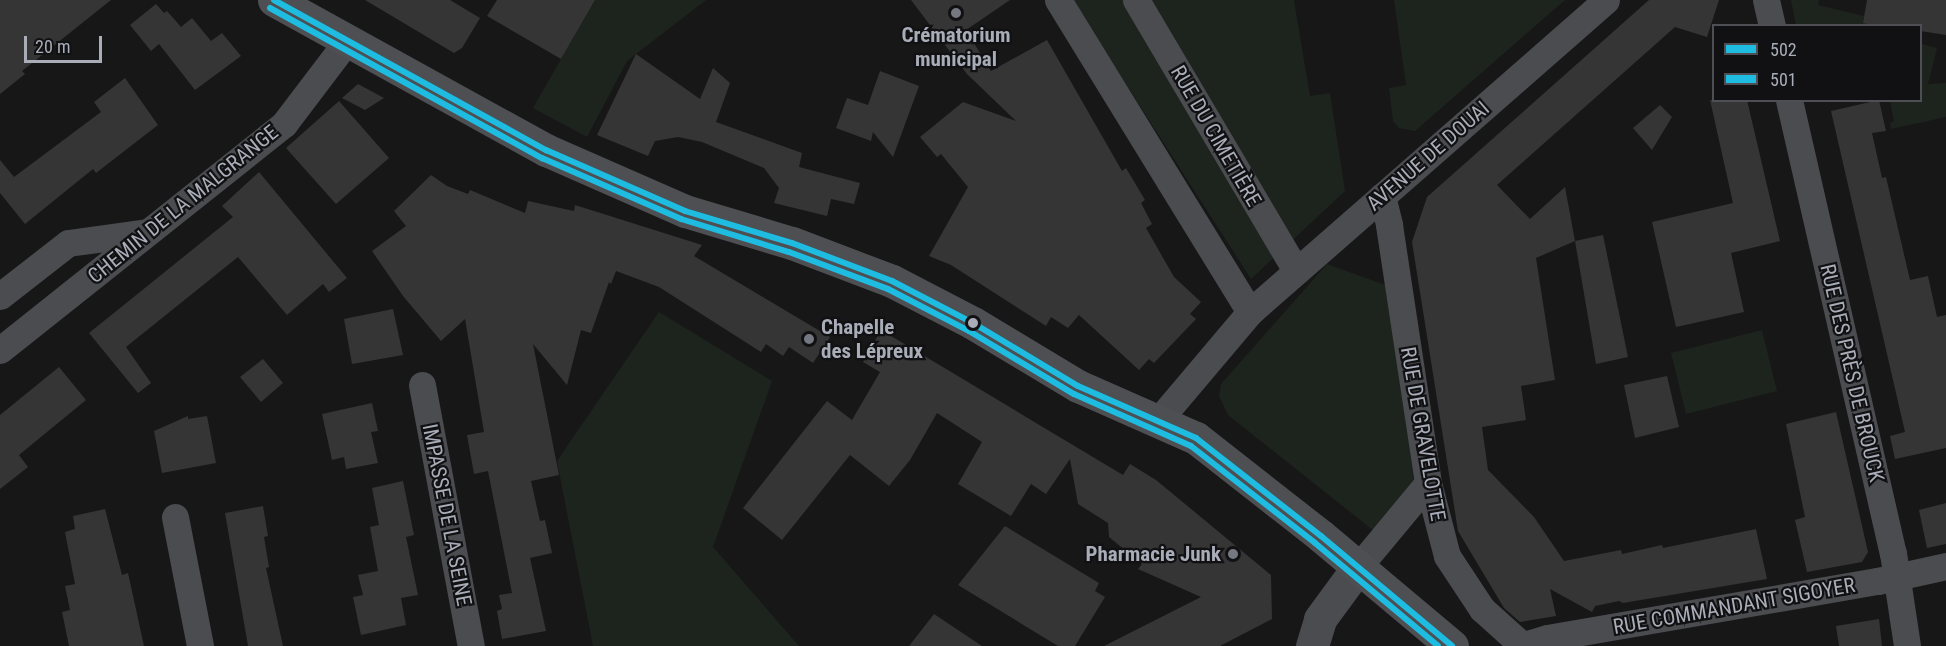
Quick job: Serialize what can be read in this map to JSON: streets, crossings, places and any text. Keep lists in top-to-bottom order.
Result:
{
  "streets": {
    "street": [
      "RUE DU CIMETIÈRE",
      "AVENUE DE DOUAI",
      "CHEMIN DE LA MALGRANGE",
      "RUE DES PRÈS DE BROUCK",
      "RUE DE GRAVELOTTE",
      "IMPASSE DE LA SEINE",
      "RUE COMMANDANT SIGOYER"
    ]
  },
  "crossings": [
    ["RUE DU CIMETIÈRE", "AVENUE DE DOUAI"],
    ["AVENUE DE DOUAI", "RUE DE GRAVELOTTE"],
    ["RUE DES PRÈS DE BROUCK", "RUE COMMANDANT SIGOYER"],
    ["RUE DE GRAVELOTTE", "RUE COMMANDANT SIGOYER"]
  ],
  "places": ["Crématorium municipal", "Chapelle des Lépreux", "Pharmacie Junk"],
  "lines": ["transit line 502", "transit line 501"],
  "legend": ["502", "501"],
  "scale_bar": "20 m"
}
